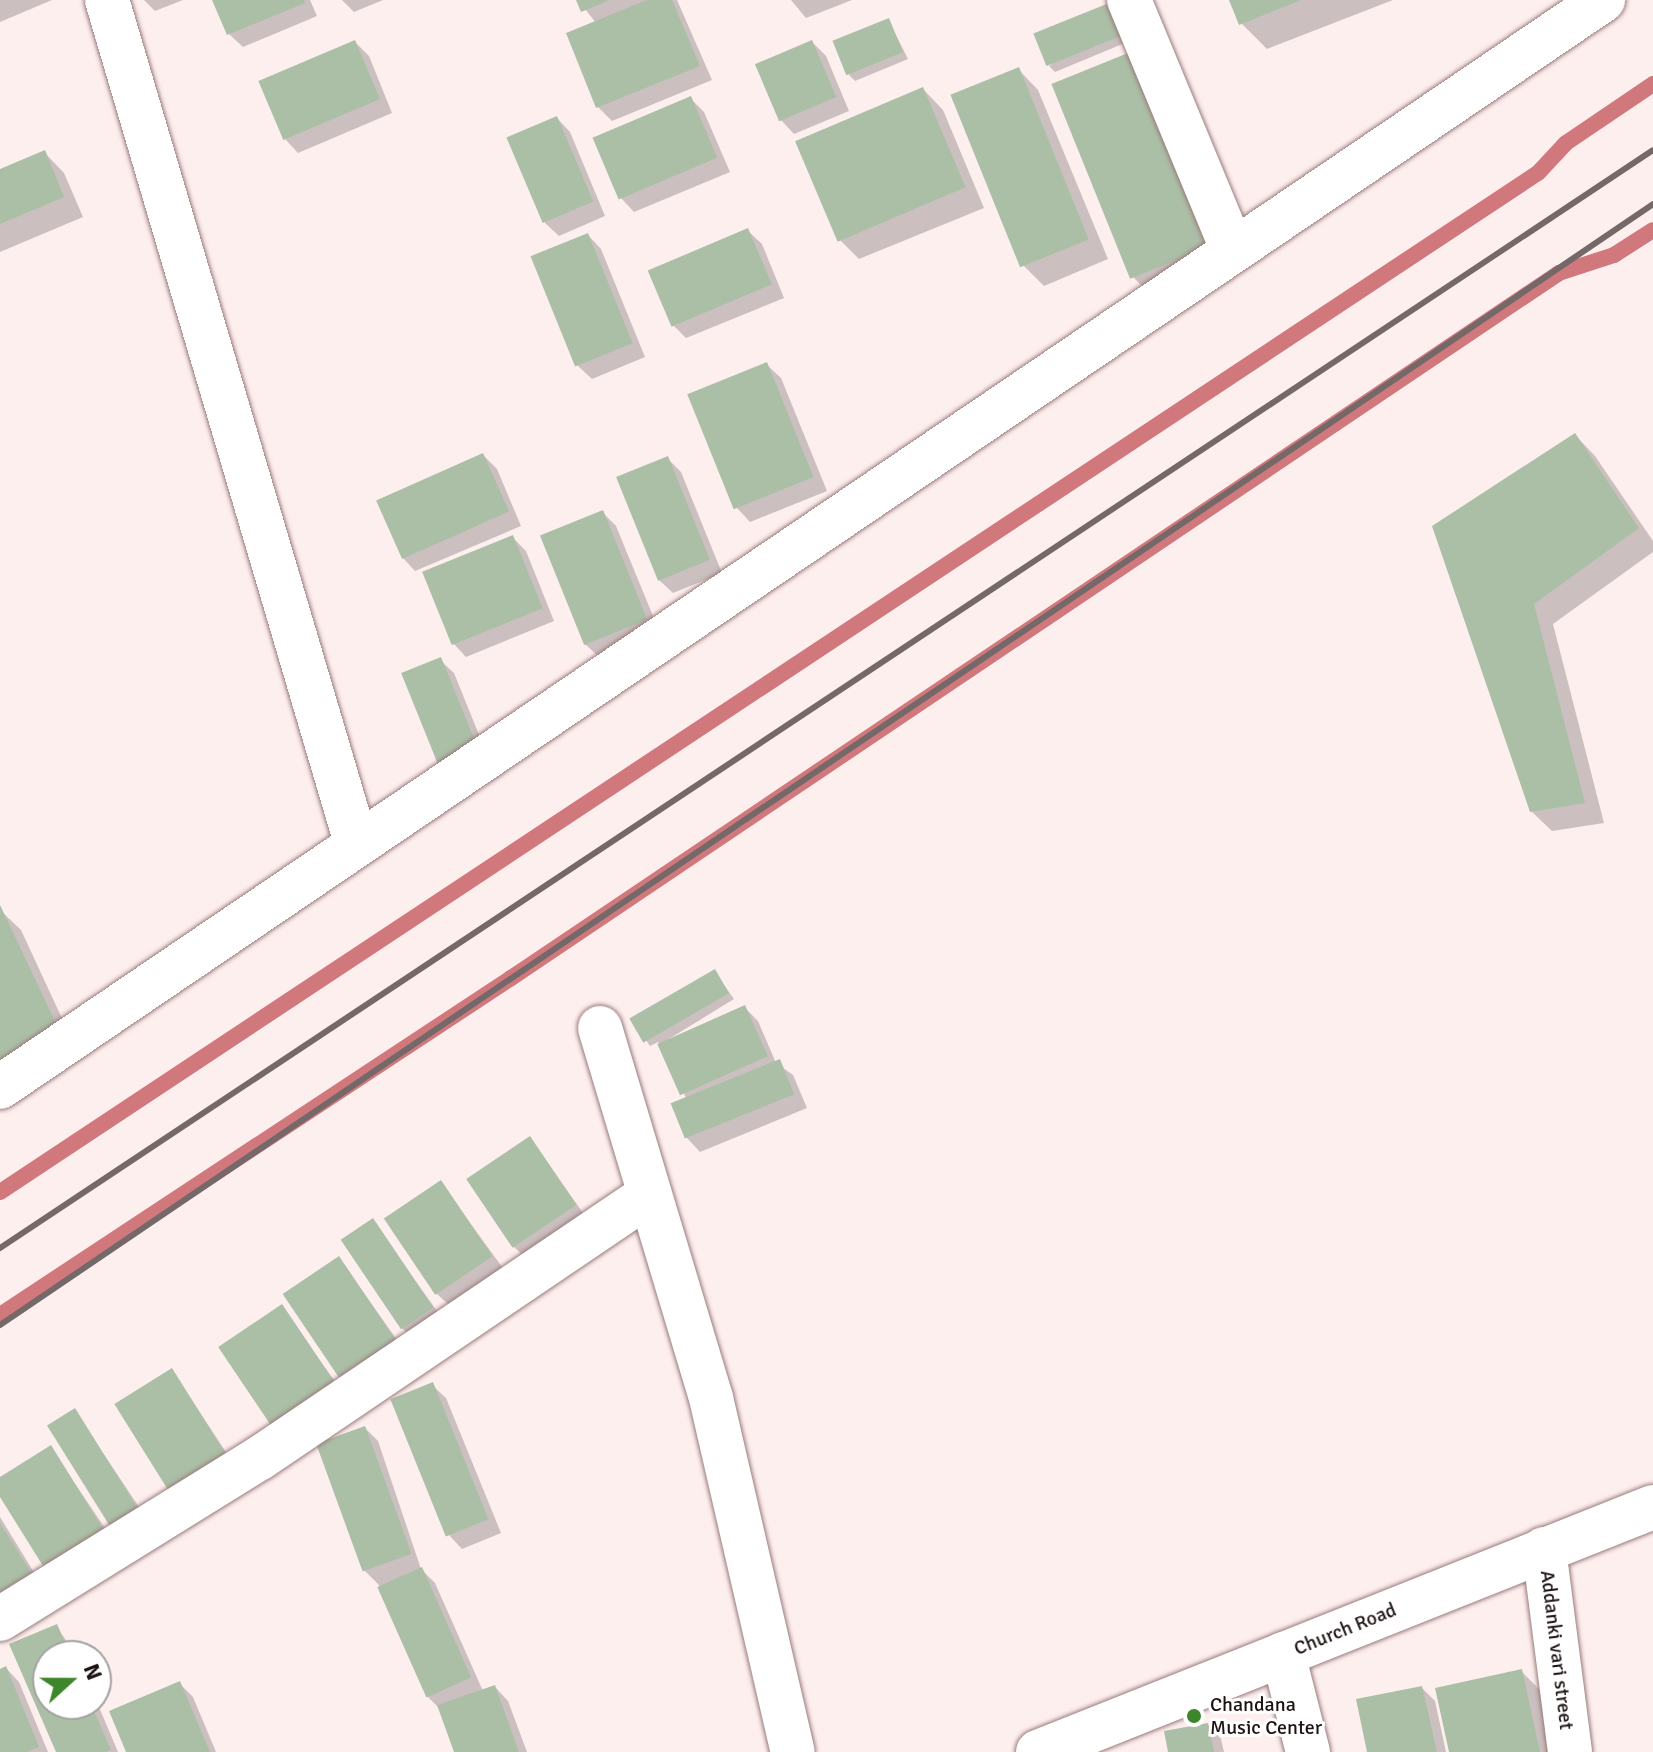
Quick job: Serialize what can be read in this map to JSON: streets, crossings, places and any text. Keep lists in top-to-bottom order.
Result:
{
  "streets": {
    "street": ["Church Road", "Addanki vari street"]
  },
  "crossings": [
    ["Church Road", "Addanki vari street"]
  ],
  "places": ["Chandana Music Center"],
  "north": "right"
}
